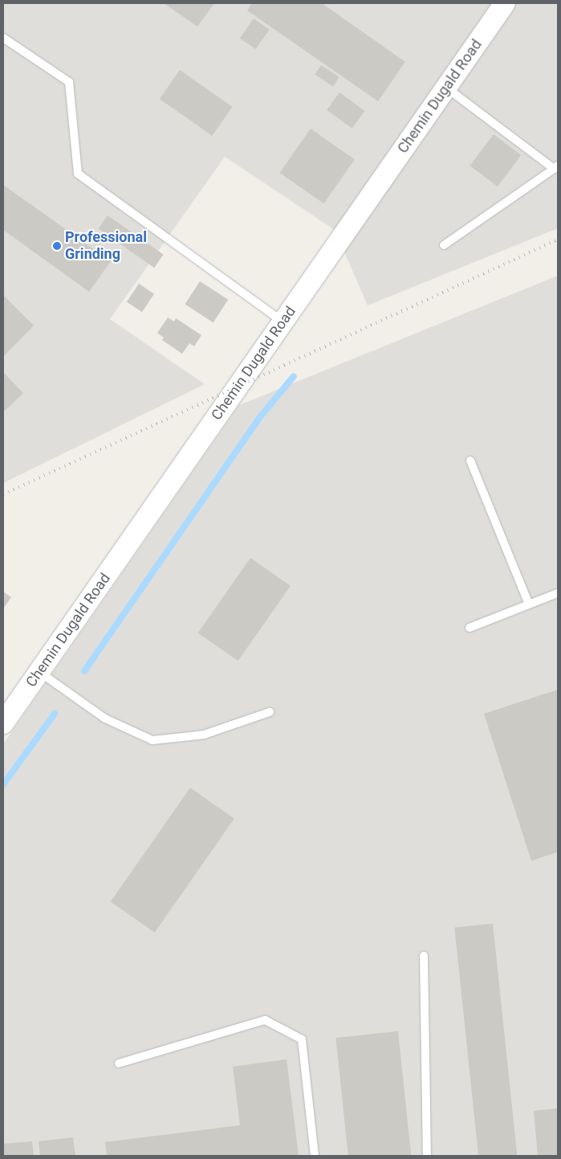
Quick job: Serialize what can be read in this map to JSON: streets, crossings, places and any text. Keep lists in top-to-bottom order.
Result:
{
  "streets": {
    "street": ["Chemin Dugald Road"]
  },
  "places": ["Professional Grinding"]
}
